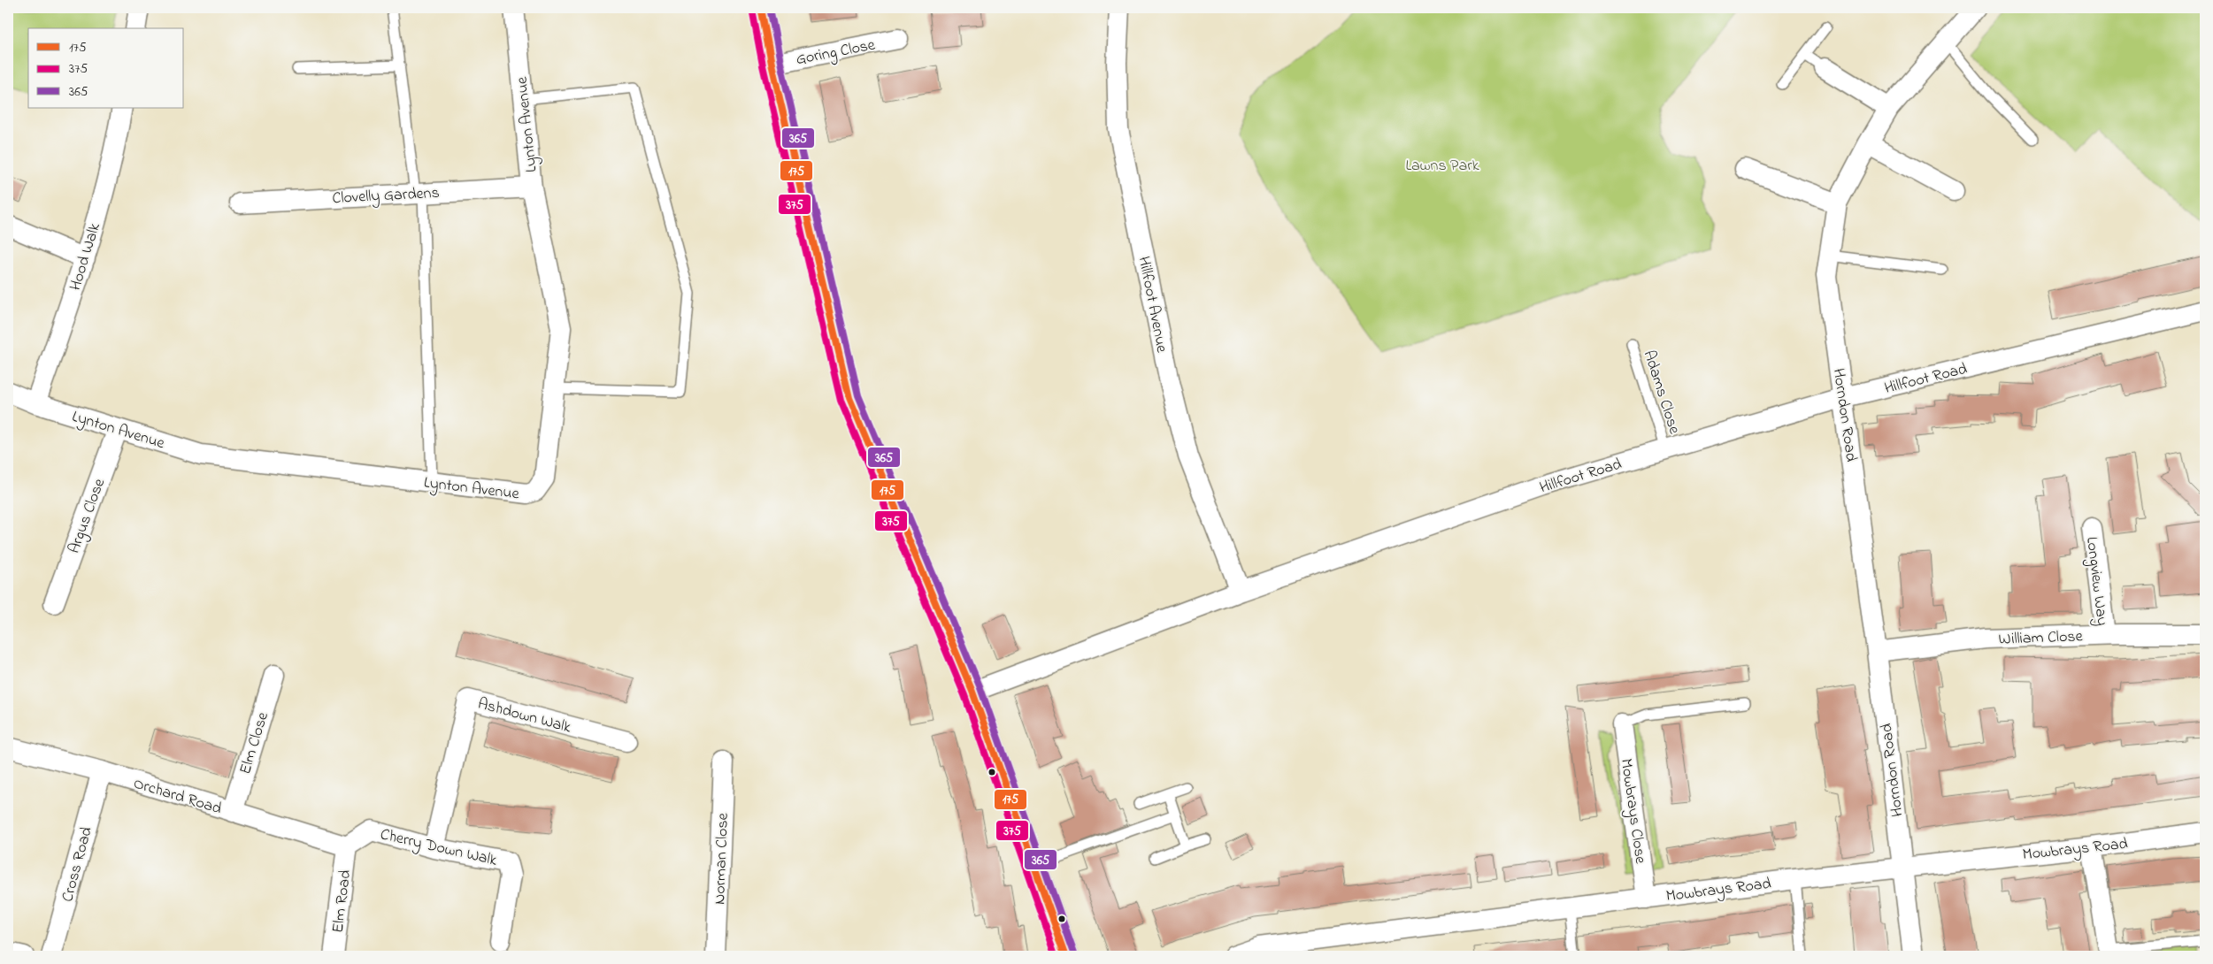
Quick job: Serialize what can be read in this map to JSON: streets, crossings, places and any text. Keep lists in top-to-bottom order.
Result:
{
  "streets": {
    "street": [
      "Goring Close",
      "Lynton Avenue",
      "Clovelly Gardens",
      "Hood Walk",
      "Hillfoot Avenue",
      "Hillfoot Road",
      "Horndon Road",
      "Argus Close",
      "Longview Way",
      "William Close",
      "Ashdown Walk",
      "Elm Close",
      "Orchard Road",
      "Mowbrays Close",
      "Cherry Down Walk",
      "Mowbrays Road",
      "Norman Close",
      "Cross Road",
      "Elm Road"
    ],
    "lane": ["Adams Close"]
  },
  "crossings": [
    ["Lynton Avenue", "Clovelly Gardens"],
    ["Lynton Avenue", "Hood Walk"],
    ["Lynton Avenue", "Argus Close"],
    ["Hillfoot Avenue", "Hillfoot Road"],
    ["Hillfoot Road", "Adams Close"],
    ["Hillfoot Road", "Horndon Road"],
    ["Horndon Road", "William Close"],
    ["Horndon Road", "Mowbrays Road"],
    ["Longview Way", "William Close"],
    ["Ashdown Walk", "Cherry Down Walk"],
    ["Elm Close", "Orchard Road"],
    ["Orchard Road", "Cherry Down Walk"],
    ["Orchard Road", "Cross Road"],
    ["Orchard Road", "Elm Road"],
    ["Mowbrays Close", "Mowbrays Road"],
    ["Cherry Down Walk", "Elm Road"]
  ],
  "parks": ["Lawns Park"],
  "lines": ["transit line 175", "transit line 365", "transit line 375"],
  "legend": ["175", "375", "365"]
}
